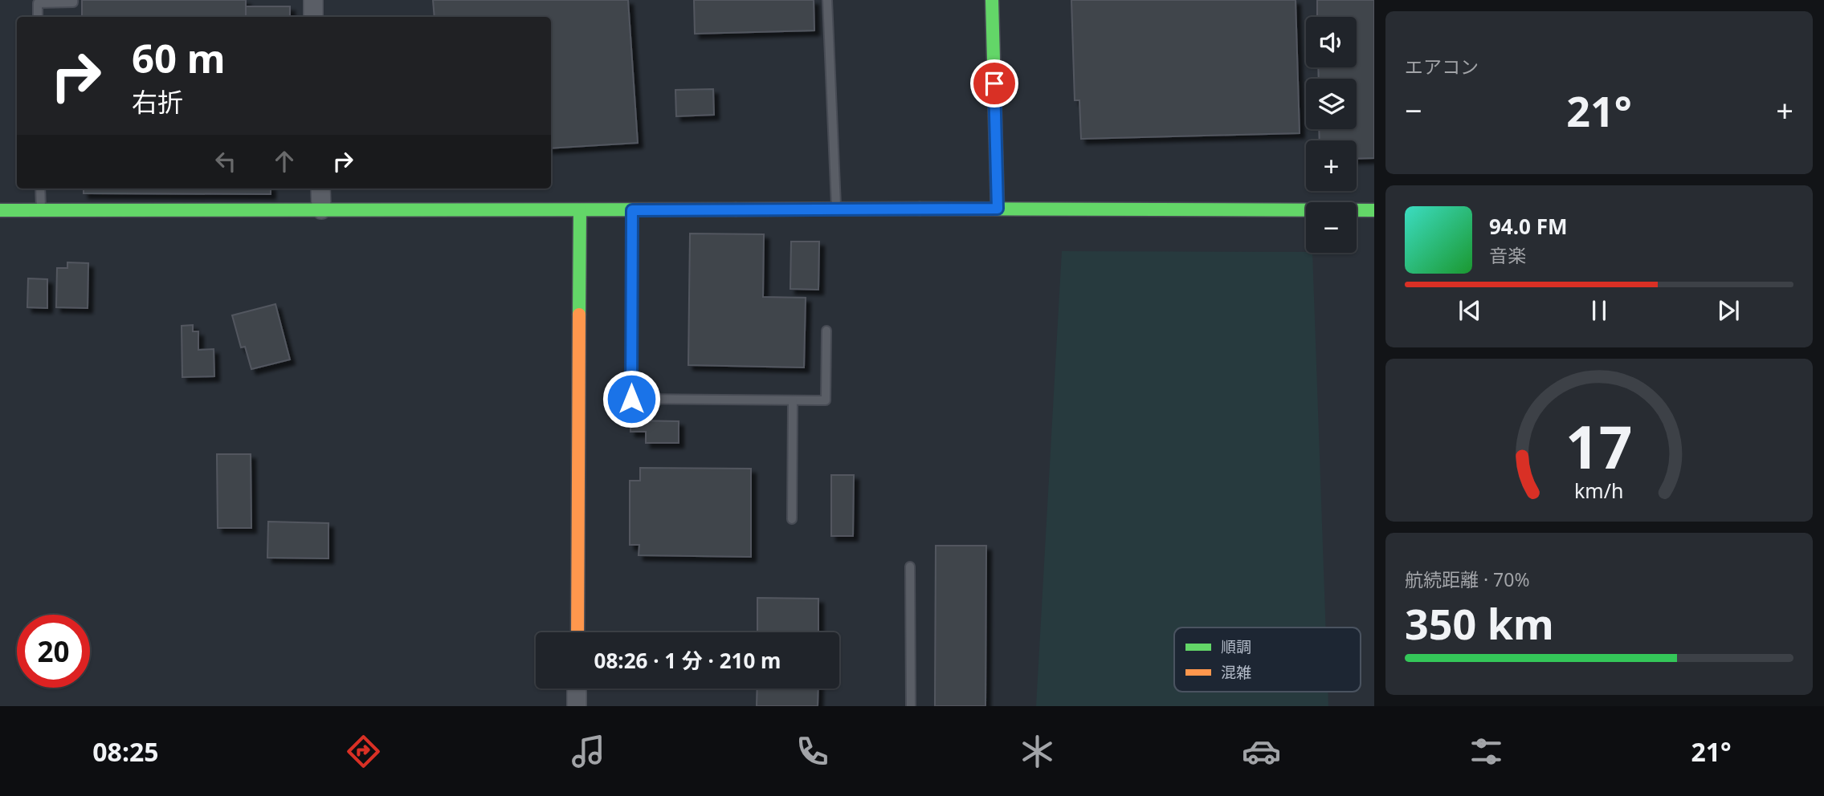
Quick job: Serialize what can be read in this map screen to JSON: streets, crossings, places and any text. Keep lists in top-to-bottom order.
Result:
{
  "legend": ["順調", "混雑"],
  "page": {
    "tile": [
      "エアコン",
      ["航続距離 · 70%", "350 km"]
    ],
    "map_buttons": ["+", "−"],
    "turn": ["60 m", "右折"],
    "heat": ["−", "21°", "+"],
    "song": ["94.0 FM", "音楽"],
    "limit": "20",
    "trip": "08:26 · 1 分 · 210 m",
    "tabs": ["08:25", "21°"],
    "gauge": ["17", "km/h"]
  }
}
